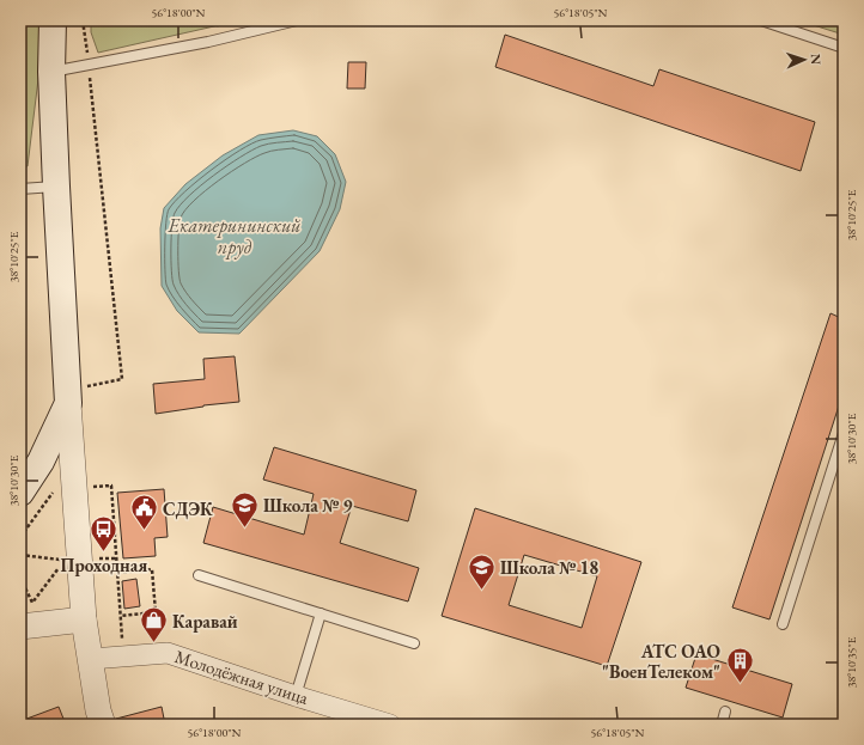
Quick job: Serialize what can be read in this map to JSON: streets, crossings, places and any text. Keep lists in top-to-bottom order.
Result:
{
  "streets": {
    "street": ["Молодёжная улица"]
  },
  "water": ["Екатерининский пруд"],
  "places": {
    "school or university": ["Школа № 9", "Школа № 18"],
    "public building": ["СДЭК"],
    "bus stop": ["Проходная"],
    "shop": ["Каравай"],
    "building": ["АТС ОАО \"ВоенТелеком\""]
  },
  "north": "right",
  "coordinates": [
    "56°18'00\"N",
    "56°18'05\"N",
    "38°10'25\"E",
    "38°10'30\"E",
    "38°10'35\"E"
  ]
}
